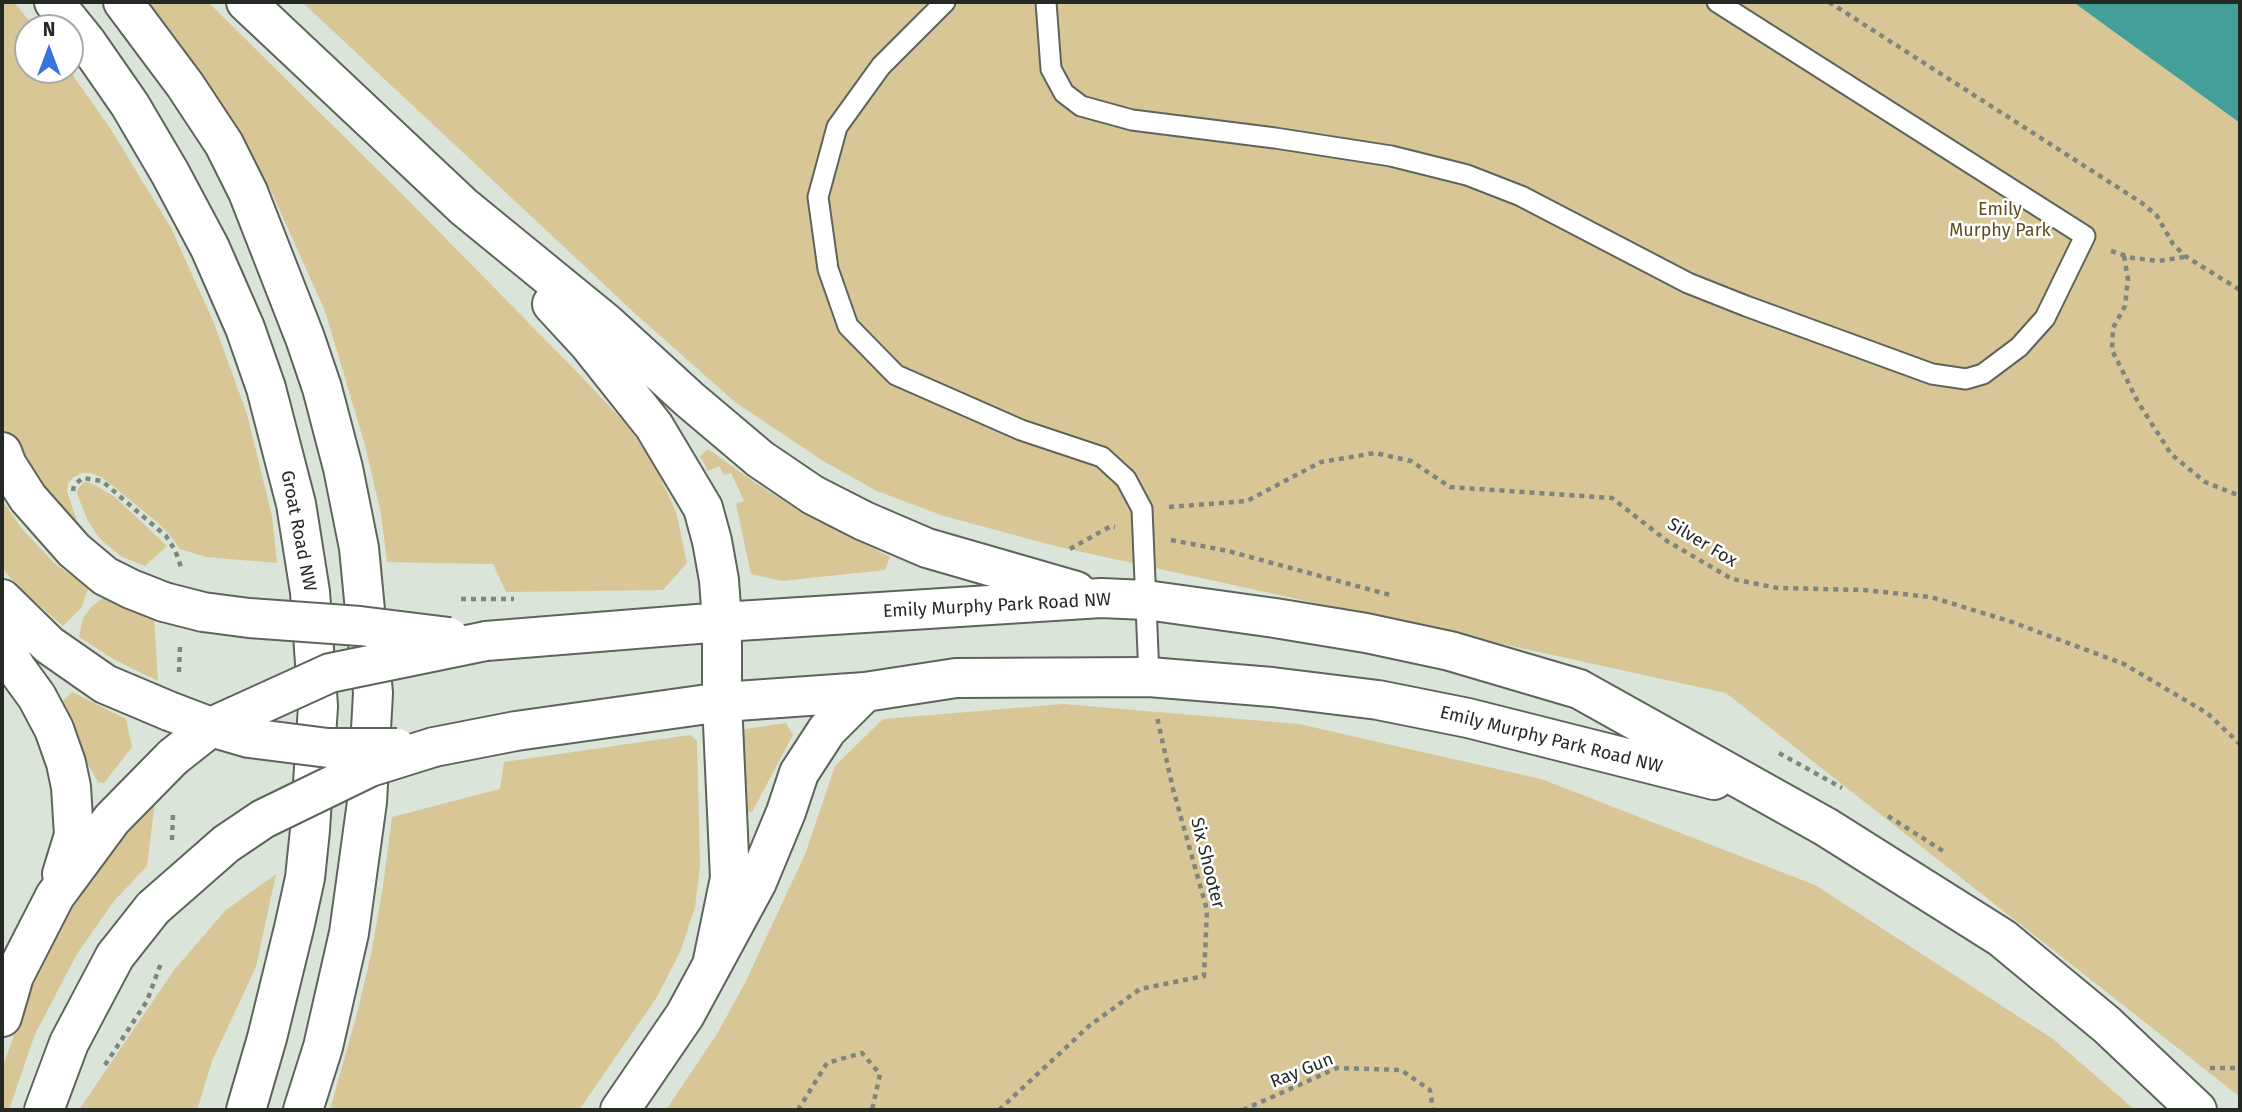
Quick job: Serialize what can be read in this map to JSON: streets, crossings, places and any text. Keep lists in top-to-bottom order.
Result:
{
  "streets": {
    "street": ["Groat Road NW", "Emily Murphy Park Road NW"],
    "path": ["Silver Fox", "Six Shooter", "Ray Gun"]
  },
  "crossings": [
    ["Emily Murphy Park Road NW", "Six Shooter"]
  ],
  "parks": ["Emily Murphy Park"],
  "north": "top"
}
